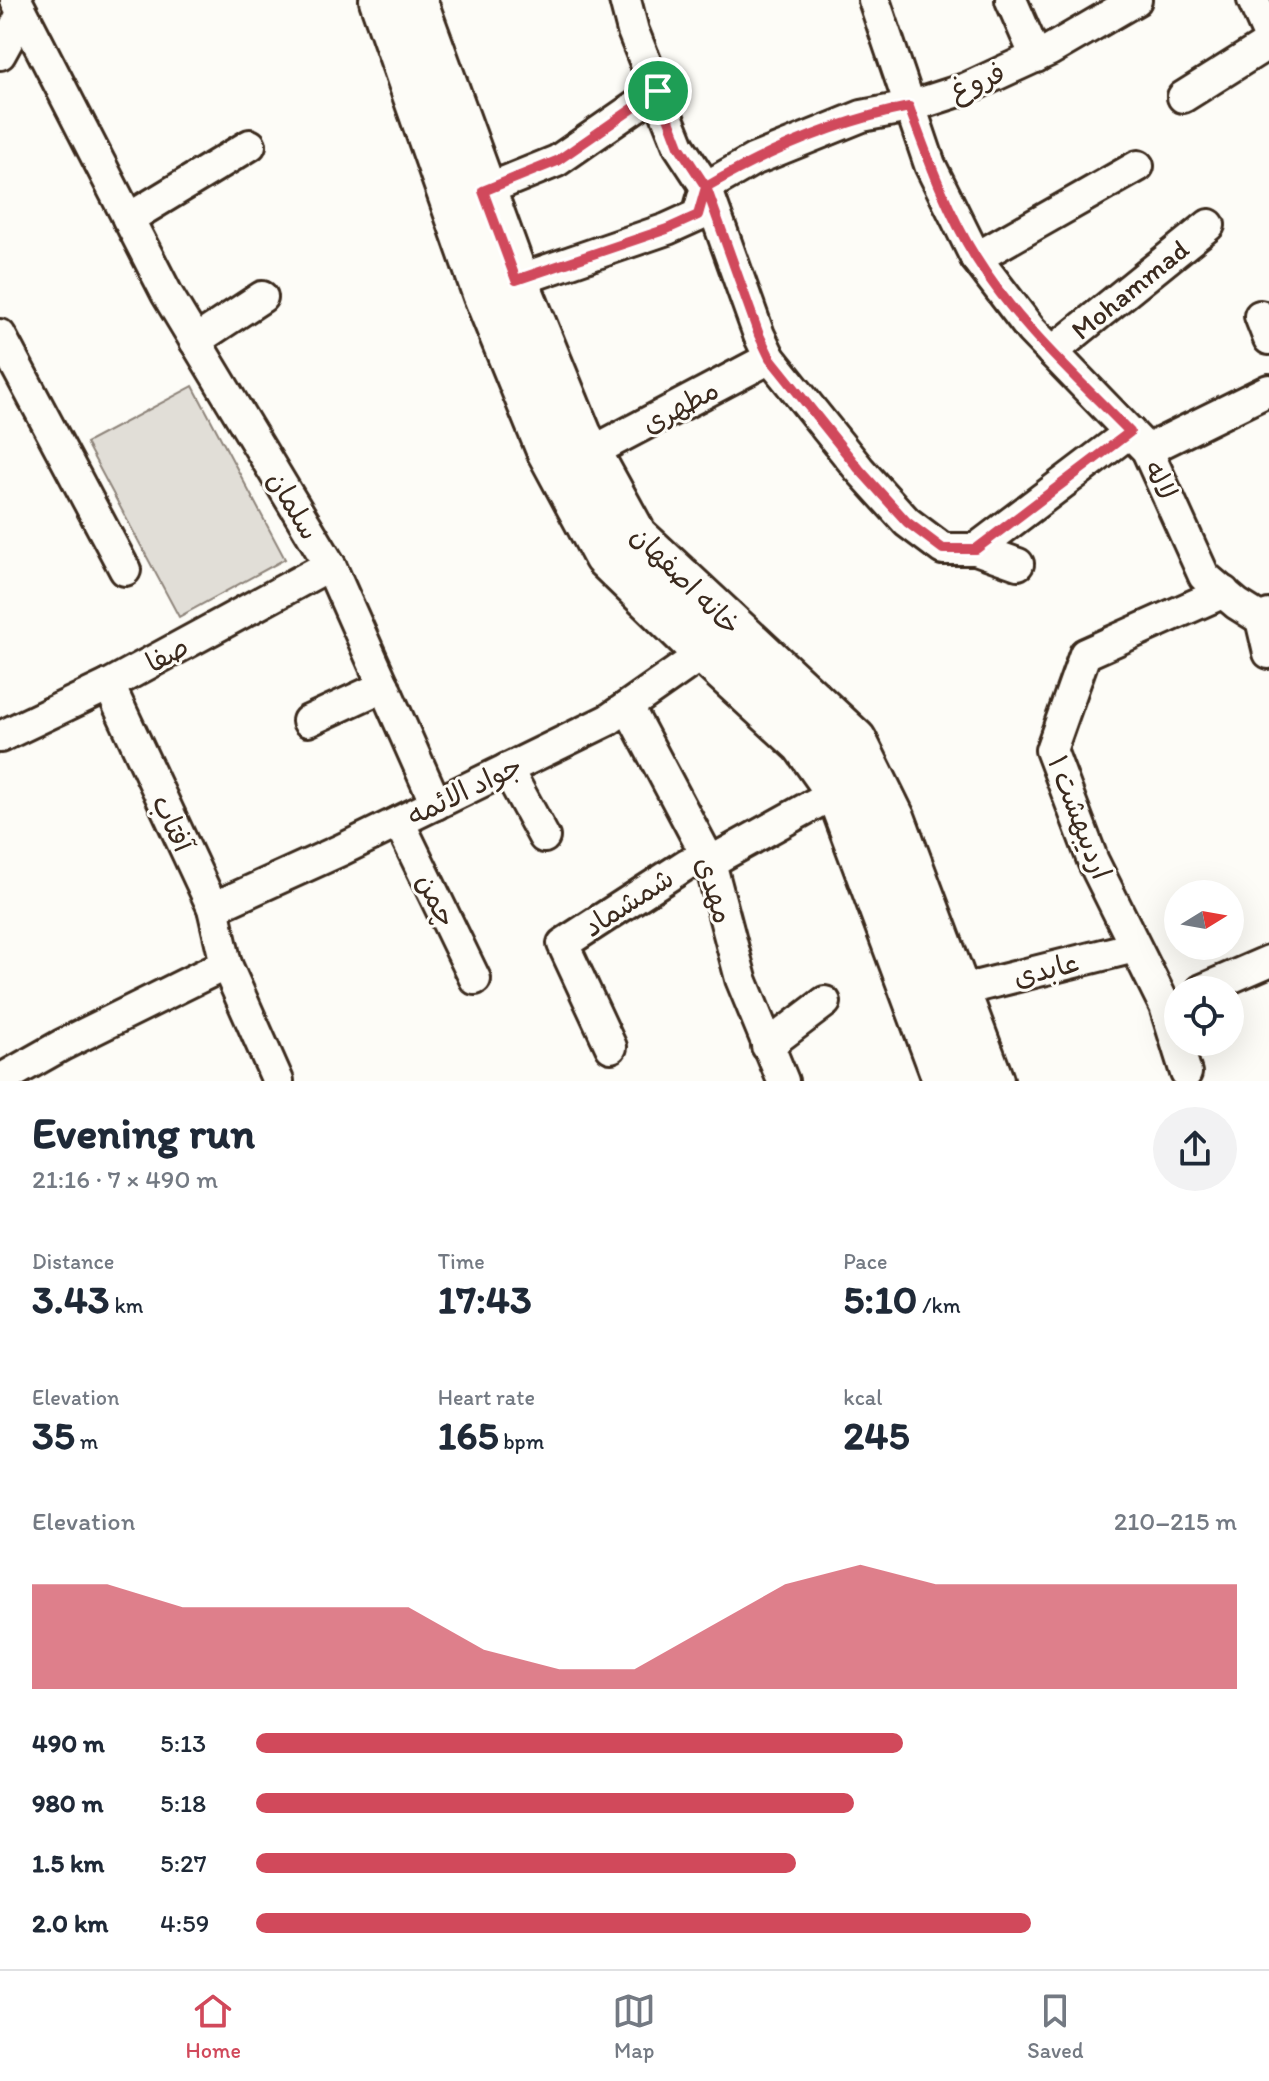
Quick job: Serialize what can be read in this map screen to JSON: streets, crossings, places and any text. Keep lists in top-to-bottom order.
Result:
{
  "streets": {
    "main road": ["خانه اصفهان"],
    "street": [
      "فروغ",
      "Mohammad",
      "مطهری",
      "لاله",
      "سلمان",
      "صفا",
      "جواد الائمه",
      "اردیبهشت ۱",
      "آفتاب",
      "مهدی",
      "چمن",
      "شمشماد",
      "عابدی"
    ]
  },
  "crossings": [
    ["فروغ", "لاله"],
    ["Mohammad", "لاله"],
    ["مطهری", "خانه اصفهان"],
    ["لاله", "اردیبهشت ۱"],
    ["سلمان", "صفا"],
    ["سلمان", "جواد الائمه"],
    ["خانه اصفهان", "جواد الائمه"],
    ["خانه اصفهان", "شمشماد"],
    ["خانه اصفهان", "عابدی"],
    ["صفا", "آفتاب"],
    ["جواد الائمه", "آفتاب"],
    ["جواد الائمه", "مهدی"],
    ["جواد الائمه", "چمن"],
    ["اردیبهشت ۱", "عابدی"],
    ["مهدی", "شمشماد"]
  ],
  "north": "right",
  "page": {
    "heading": ["Evening run", "21:16 · 7 × 490 m"],
    "stats": [
      ["Distance", "3.43 km"],
      ["Time", "17:43"],
      ["Pace", "5:10 /km"],
      ["Elevation", "35 m"],
      ["Heart rate", "165 bpm"],
      ["kcal", "245"]
    ],
    "chart": ["Elevation", "210–215 m"],
    "list": [
      {
        "name": "490 m",
        "note": "5:13"
      },
      {
        "name": "980 m",
        "note": "5:18"
      },
      {
        "name": "1.5 km",
        "note": "5:27"
      },
      {
        "name": "2.0 km",
        "note": "4:59"
      }
    ],
    "tabs": ["Home", "Map", "Saved"]
  }
}
